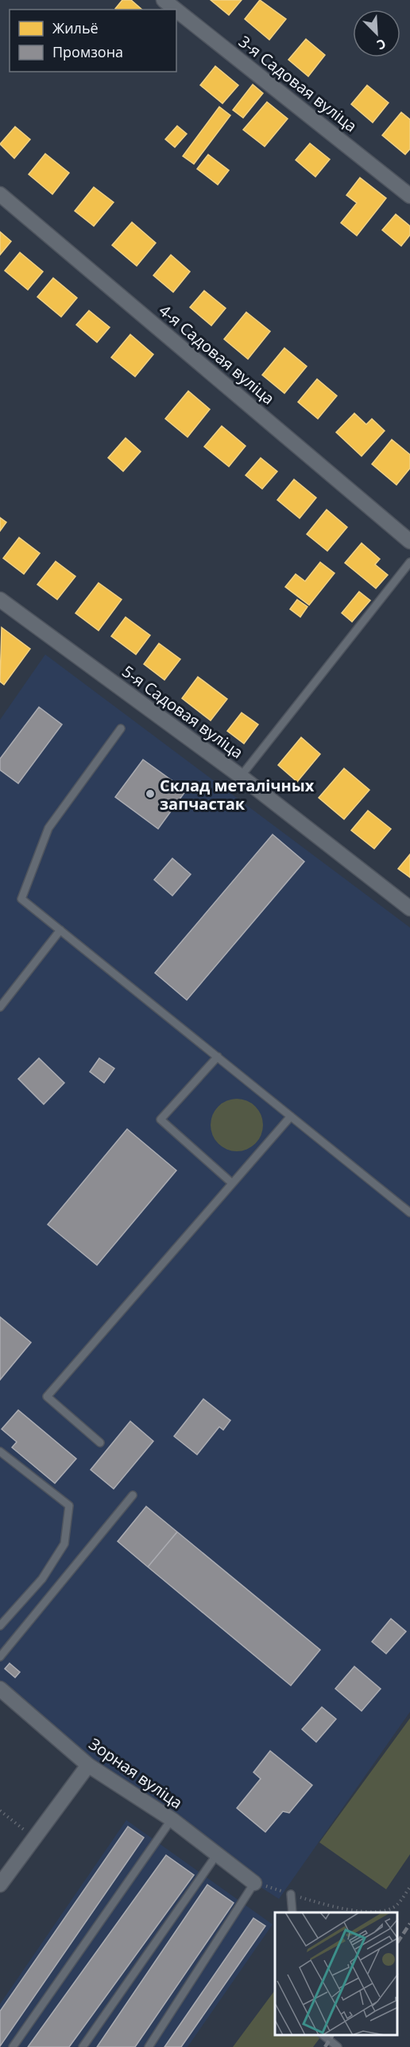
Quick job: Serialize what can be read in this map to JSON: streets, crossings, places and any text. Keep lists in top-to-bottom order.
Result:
{
  "streets": {
    "street": [
      "3-я Садовая вуліца",
      "4-я Садовая вуліца",
      "5-я Садовая вуліца",
      "Зорная вуліца"
    ]
  },
  "places": ["Склад металічных запчастак"],
  "legend": ["Жильё", "Промзона"],
  "north": "bottom right"
}
